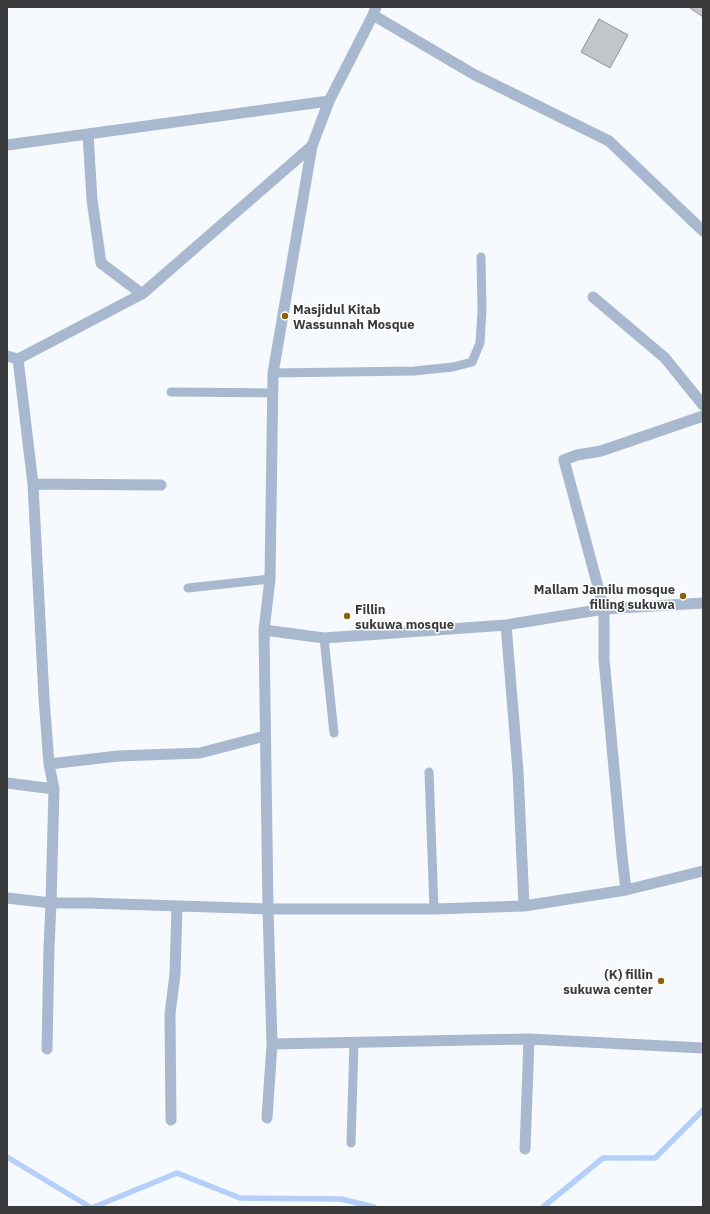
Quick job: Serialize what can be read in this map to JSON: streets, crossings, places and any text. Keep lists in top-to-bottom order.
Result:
{
  "places": [
    "Masjidul Kitab Wassunnah Mosque",
    "Mallam Jamilu mosque filling sukuwa",
    "Fillin sukuwa mosque",
    "(K) fillin sukuwa center"
  ]
}
